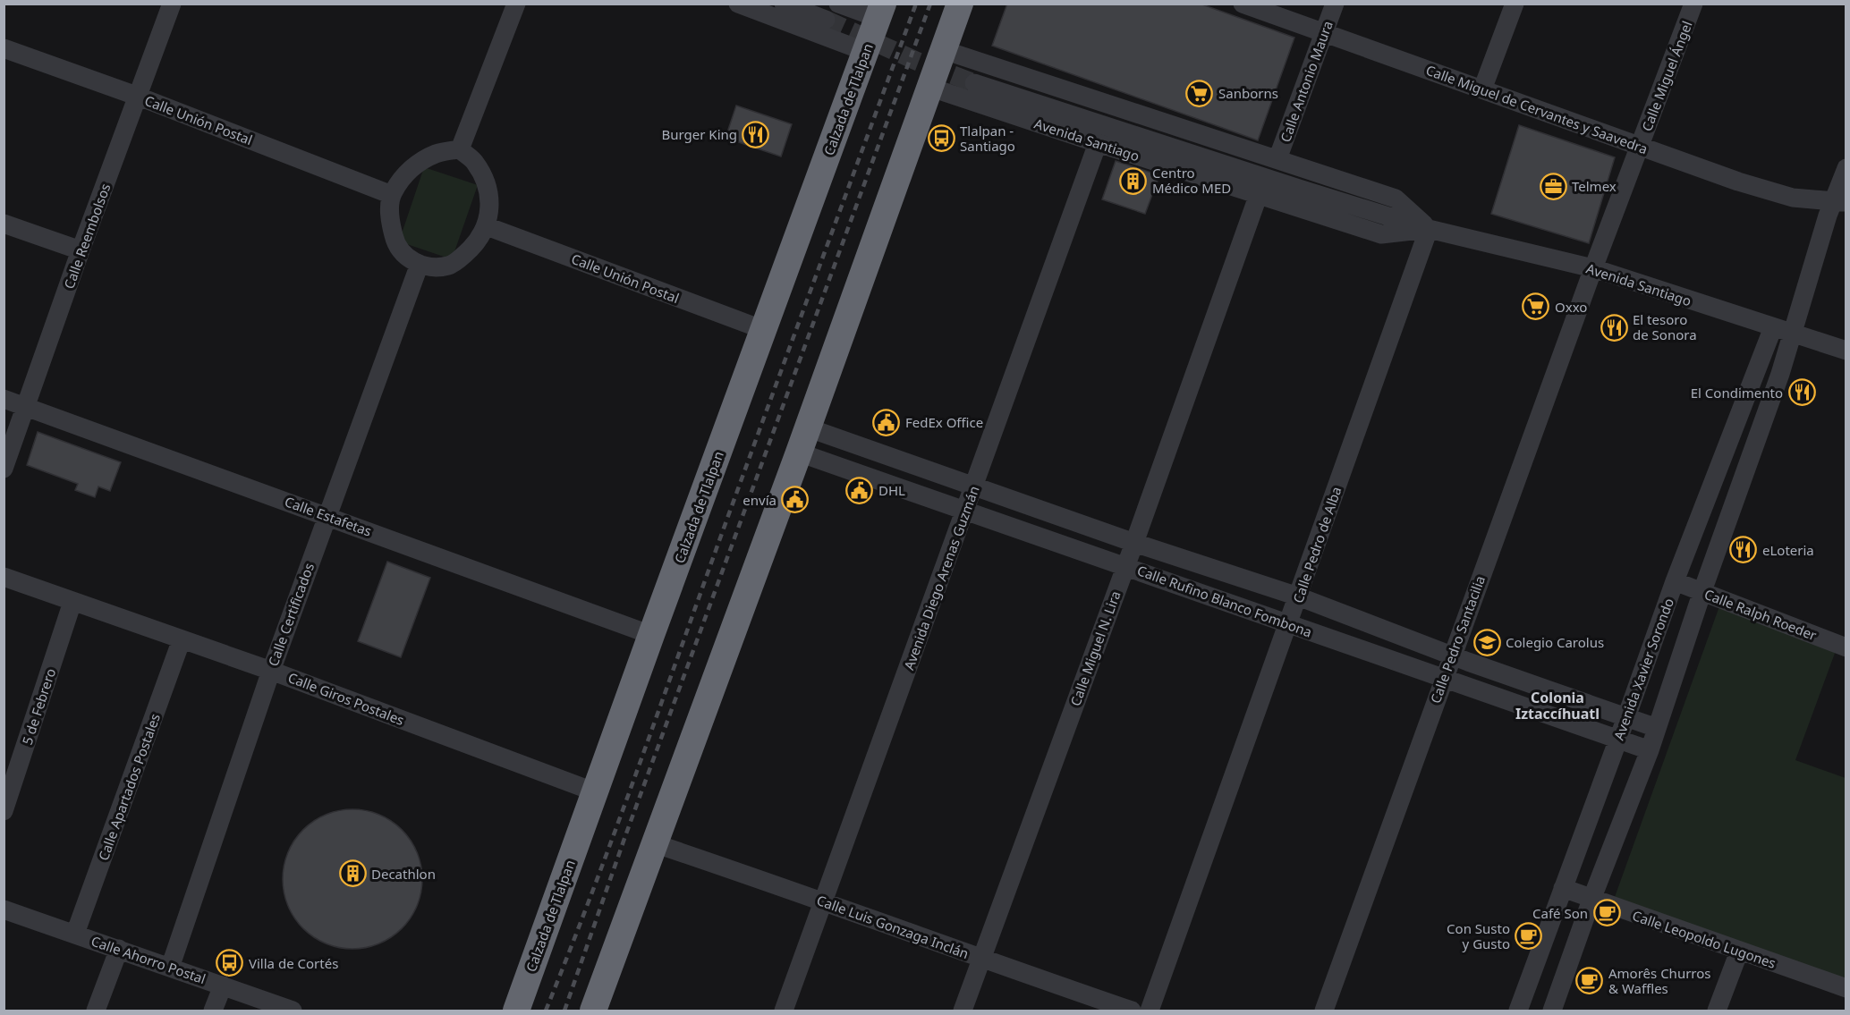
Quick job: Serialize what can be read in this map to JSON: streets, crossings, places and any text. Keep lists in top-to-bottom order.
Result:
{
  "streets": {
    "highway": ["Calzada de Tlalpan"],
    "street": [
      "Calle Miguel Ángel",
      "Calle Antonio Maura",
      "Calle Miguel de Cervantes y Saavedra",
      "Calle Unión Postal",
      "Avenida Santiago",
      "Calle Reembolsos",
      "Calle Estafetas",
      "Calle Pedro de Alba",
      "Avenida Diego Arenas Guzmán",
      "Calle Rufino Blanco Fombona",
      "Calle Certificados",
      "Calle Ralph Roeder",
      "Calle Pedro Santacilia",
      "Calle Miguel N. Lira",
      "Avenida Xavier Sorondo",
      "Calle Giros Postales",
      "5 de Febrero",
      "Calle Apartados Postales",
      "Calle Luis Gonzaga Inclán",
      "Calle Leopoldo Lugones",
      "Calle Ahorro Postal"
    ]
  },
  "crossings": [
    ["Calle Miguel Ángel", "Calle Miguel de Cervantes y Saavedra"],
    ["Calle Miguel Ángel", "Avenida Santiago"],
    ["Calle Miguel Ángel", "Calle Pedro Santacilia"],
    ["Calle Antonio Maura", "Calle Miguel de Cervantes y Saavedra"],
    ["Calle Antonio Maura", "Avenida Santiago"],
    ["Calzada de Tlalpan", "Calle Unión Postal"],
    ["Calzada de Tlalpan", "Calle Estafetas"],
    ["Calzada de Tlalpan", "Calle Giros Postales"],
    ["Calle Unión Postal", "Calle Reembolsos"],
    ["Calle Unión Postal", "Calle Certificados"],
    ["Avenida Santiago", "Calle Pedro de Alba"],
    ["Avenida Santiago", "Avenida Diego Arenas Guzmán"],
    ["Avenida Santiago", "Calle Pedro Santacilia"],
    ["Avenida Santiago", "Calle Miguel N. Lira"],
    ["Avenida Santiago", "Avenida Xavier Sorondo"],
    ["Calle Reembolsos", "Calle Estafetas"],
    ["Calle Estafetas", "Calle Certificados"],
    ["Calle Pedro de Alba", "Calle Rufino Blanco Fombona"],
    ["Avenida Diego Arenas Guzmán", "Calle Rufino Blanco Fombona"],
    ["Avenida Diego Arenas Guzmán", "Calle Luis Gonzaga Inclán"],
    ["Calle Rufino Blanco Fombona", "Calle Pedro Santacilia"],
    ["Calle Rufino Blanco Fombona", "Calle Miguel N. Lira"],
    ["Calle Rufino Blanco Fombona", "Avenida Xavier Sorondo"],
    ["Calle Certificados", "Calle Giros Postales"],
    ["Calle Certificados", "Calle Ahorro Postal"],
    ["Calle Ralph Roeder", "Avenida Xavier Sorondo"],
    ["Calle Miguel N. Lira", "Calle Luis Gonzaga Inclán"],
    ["Avenida Xavier Sorondo", "Calle Leopoldo Lugones"],
    ["Calle Giros Postales", "5 de Febrero"],
    ["Calle Giros Postales", "Calle Apartados Postales"],
    ["Calle Apartados Postales", "Calle Ahorro Postal"]
  ],
  "districts": ["Colonia Iztaccíhuatl"],
  "places": {
    "supermarket": ["Sanborns", "Oxxo"],
    "restaurant": [
      "Burger King",
      "El tesoro de Sonora",
      "El Condimento",
      "eLoteria"
    ],
    "bus stop": ["Tlalpan - Santiago", "Villa de Cortés"],
    "building": ["Centro Médico MED", "Decathlon"],
    "office": ["Telmex"],
    "public building": ["FedEx Office", "DHL", "envía"],
    "school or university": ["Colegio Carolus"],
    "cafe": ["Café Son", "Con Susto y Gusto", "Amorês Churros & Waffles"]
  }
}
